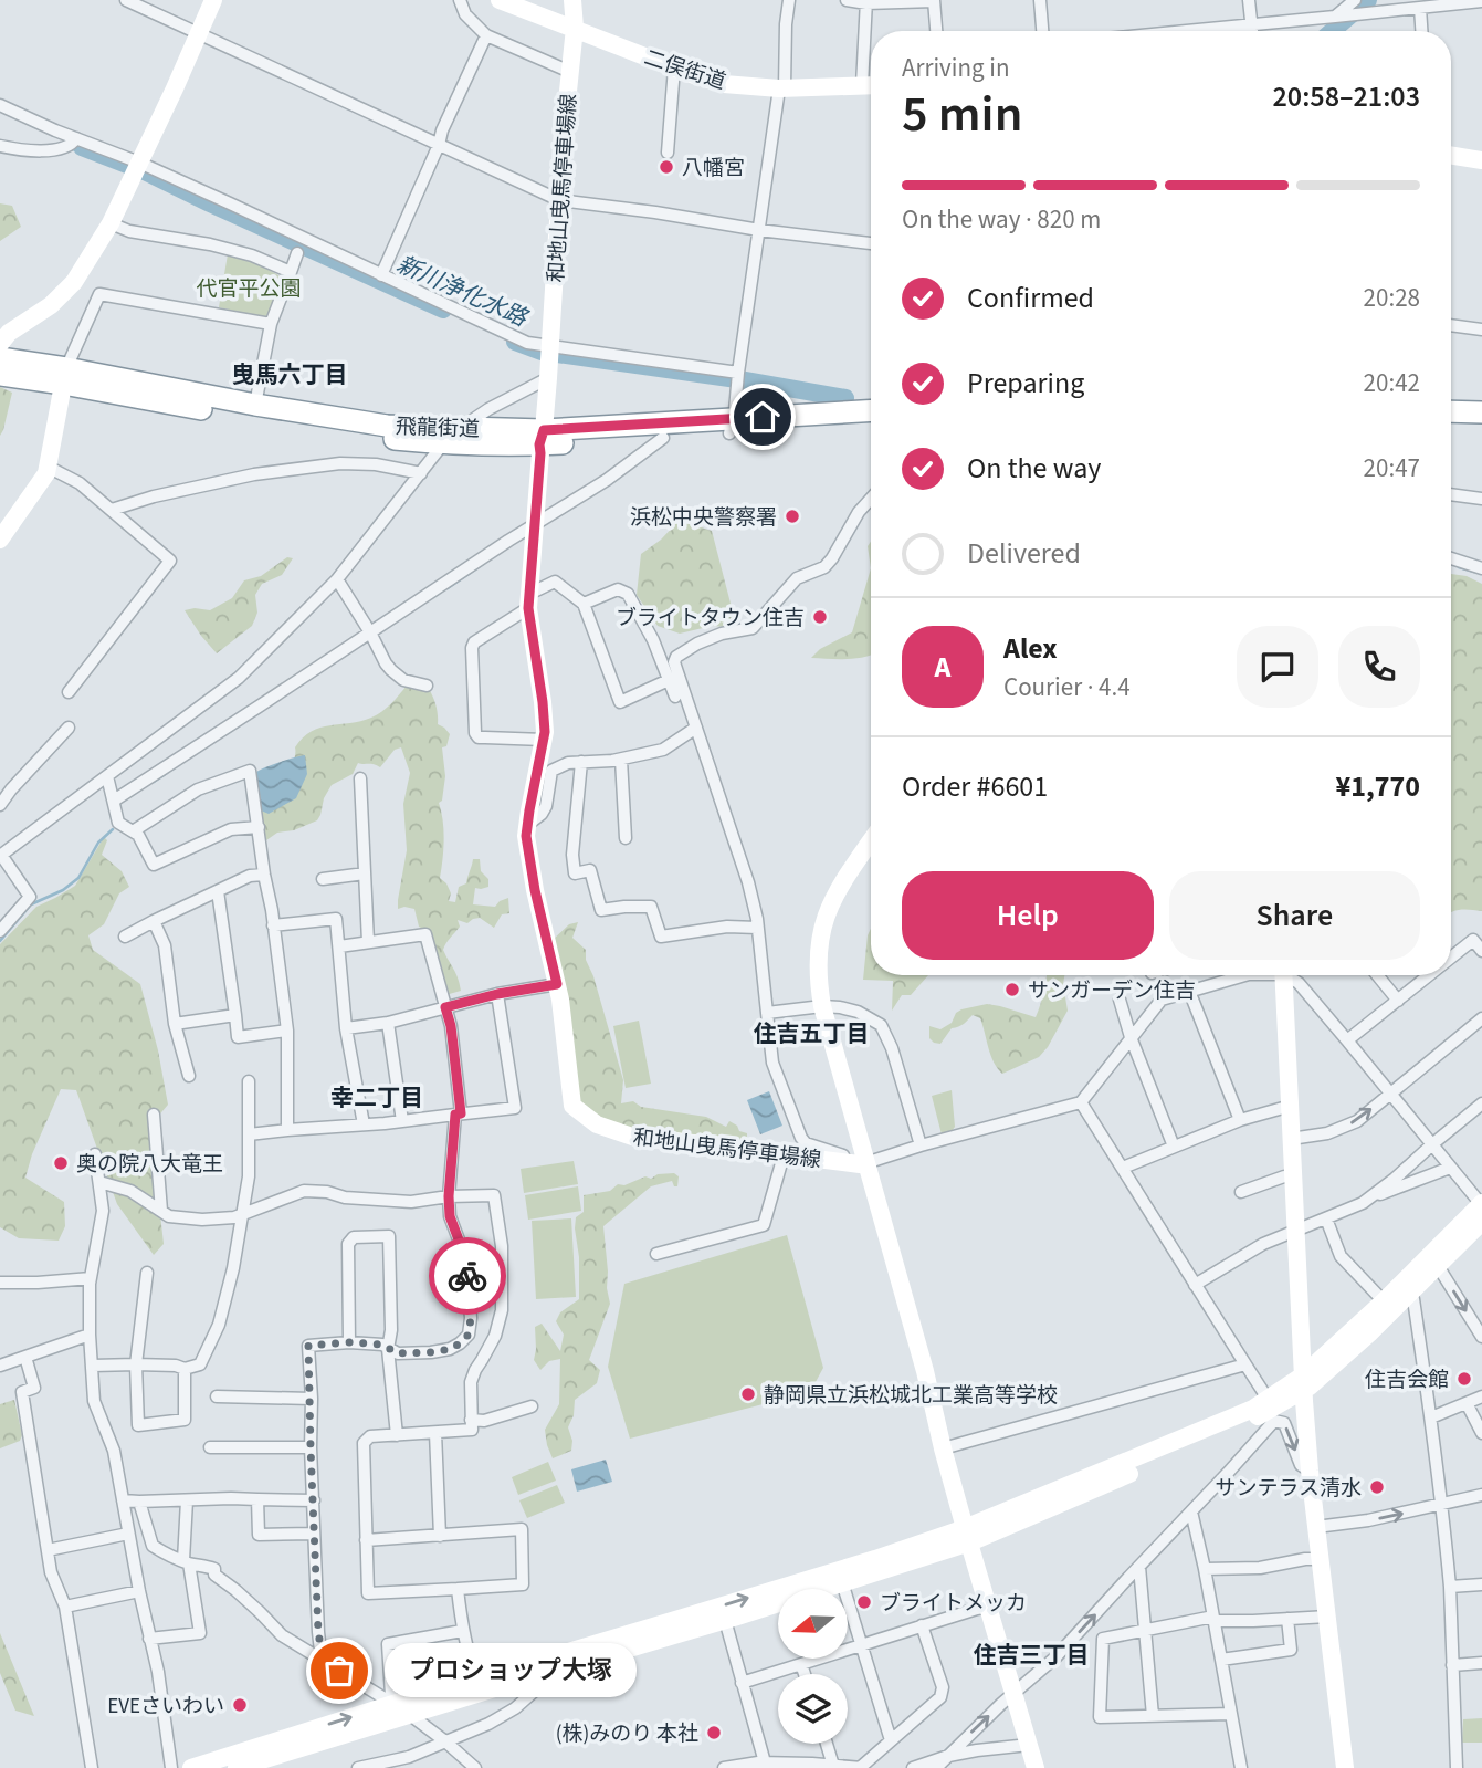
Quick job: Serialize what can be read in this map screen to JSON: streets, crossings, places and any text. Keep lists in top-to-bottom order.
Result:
{
  "streets": {
    "highway": ["飛龍街道"],
    "street": ["二俣街道", "和地山曳馬停車場線"]
  },
  "crossings": [
    ["二俣街道", "和地山曳馬停車場線"],
    ["和地山曳馬停車場線", "飛龍街道"]
  ],
  "districts": [
    "曳馬六丁目",
    "住吉五丁目",
    "幸二丁目",
    "住吉三丁目"
  ],
  "water": ["新川浄化水路"],
  "parks": ["代官平公園"],
  "places": [
    "八幡宮",
    "浜松中央警察署",
    "ブライトタウン住吉",
    "サンガーデン住吉",
    "奥の院八大竜王",
    "住吉会館",
    "静岡県立浜松城北工業高等学校",
    "サンテラス清水",
    "ブライトメッカ",
    "プロショップ大塚",
    "EVEさいわい",
    "(株)みのり 本社"
  ],
  "north": "left",
  "page": {
    "heading": ["5 min", "Arriving in", "20:58–21:03"],
    "panel": [
      "Alex",
      "Courier · 4.4",
      "Order #6601",
      "¥1,770"
    ],
    "bar": "On the way · 820 m",
    "list": [
      ["Confirmed", "20:28"],
      ["Preparing", "20:42"],
      ["On the way", "20:47"],
      "Delivered"
    ],
    "round": "A",
    "buttons": ["Help", "Share"],
    "bubble": "プロショップ大塚"
  }
}
